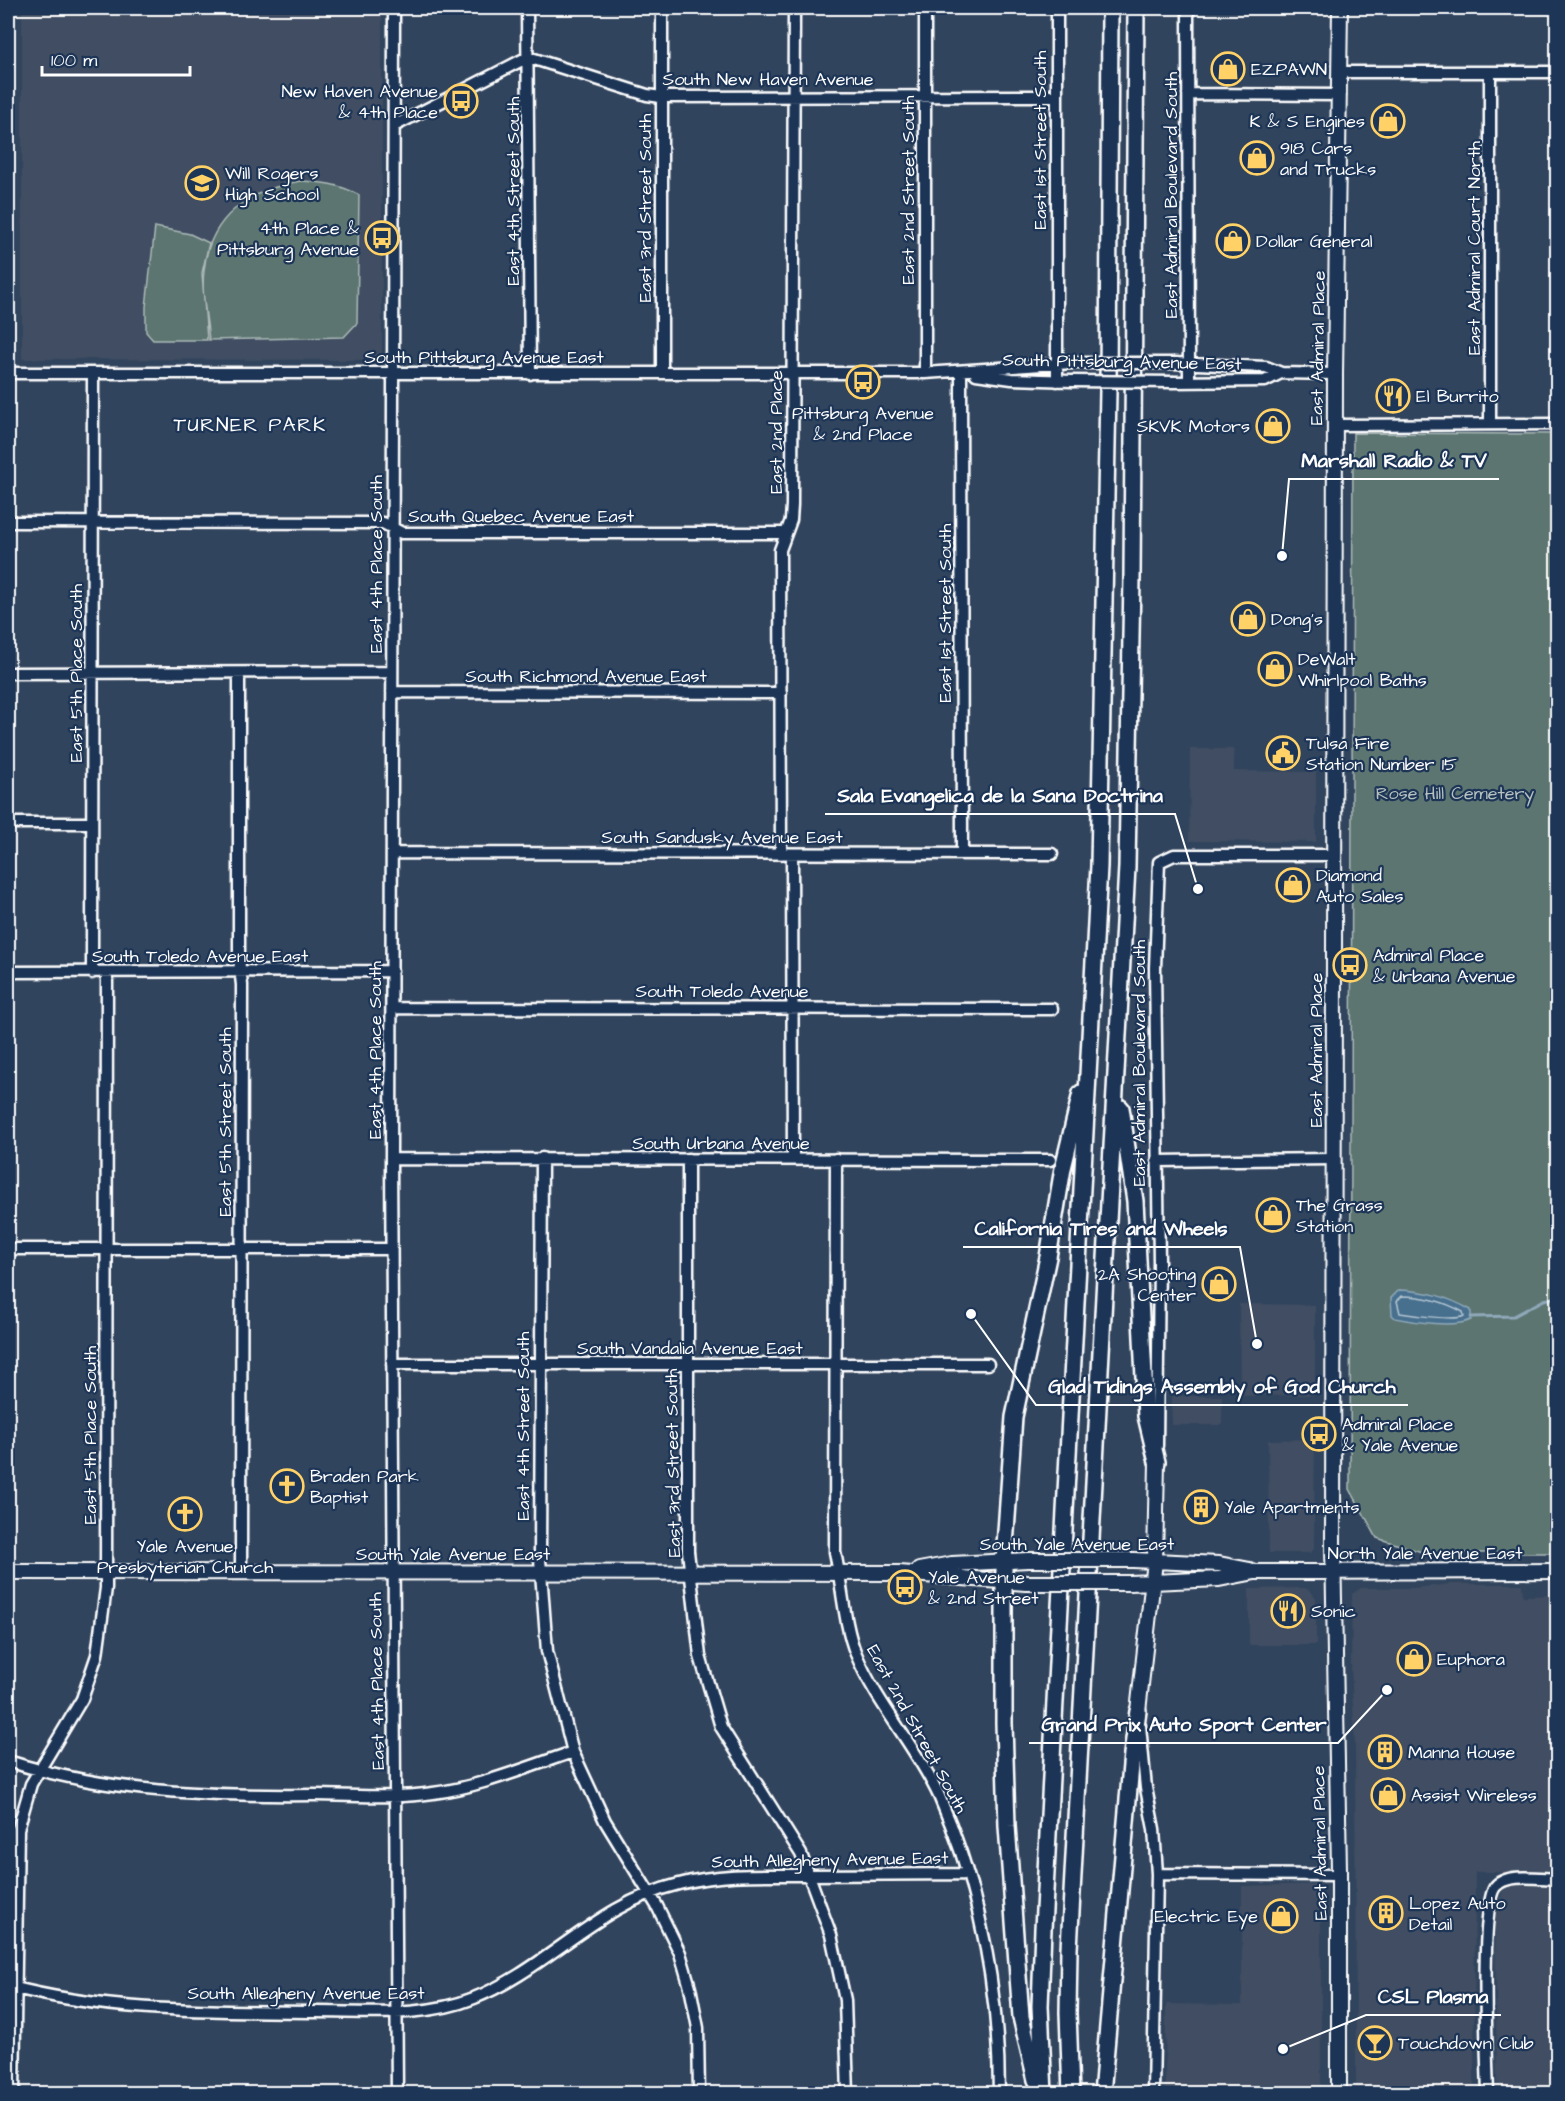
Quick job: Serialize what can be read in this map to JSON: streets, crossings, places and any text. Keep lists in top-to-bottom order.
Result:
{
  "streets": {
    "main road": [
      "East Admiral Boulevard South",
      "East Admiral Place",
      "South Yale Avenue East",
      "North Yale Avenue East"
    ],
    "street": [
      "South New Haven Avenue",
      "East 1st Street South",
      "East 2nd Street South",
      "East 4th Street South",
      "East 3rd Street South",
      "East Admiral Court North",
      "South Pittsburg Avenue East",
      "East 2nd Place",
      "South Quebec Avenue East",
      "East 4th Place South",
      "East 5th Place South",
      "South Richmond Avenue East",
      "South Sandusky Avenue East",
      "South Toledo Avenue East",
      "South Toledo Avenue",
      "East 5th Street South",
      "South Urbana Avenue",
      "South Vandalia Avenue East",
      "South Allegheny Avenue East"
    ]
  },
  "crossings": [
    ["South New Haven Avenue", "East 1st Street South"],
    ["South New Haven Avenue", "East 2nd Street South"],
    ["South New Haven Avenue", "East 4th Street South"],
    ["South New Haven Avenue", "East 3rd Street South"],
    ["South New Haven Avenue", "East 2nd Place"],
    ["East 1st Street South", "South Pittsburg Avenue East"],
    ["East 1st Street South", "South Sandusky Avenue East"],
    ["East 2nd Street South", "South Pittsburg Avenue East"],
    ["East 2nd Street South", "South Urbana Avenue"],
    ["East 2nd Street South", "South Vandalia Avenue East"],
    ["East 2nd Street South", "South Yale Avenue East"],
    ["East 2nd Street South", "South Allegheny Avenue East"],
    ["East 4th Street South", "South Pittsburg Avenue East"],
    ["East 4th Street South", "South Urbana Avenue"],
    ["East 4th Street South", "South Vandalia Avenue East"],
    ["East 4th Street South", "South Yale Avenue East"],
    ["East 4th Street South", "South Allegheny Avenue East"],
    ["East Admiral Boulevard South", "East Admiral Place"],
    ["East Admiral Boulevard South", "South Pittsburg Avenue East"],
    ["East Admiral Boulevard South", "South Yale Avenue East"],
    ["East 3rd Street South", "South Pittsburg Avenue East"],
    ["East 3rd Street South", "South Urbana Avenue"],
    ["East 3rd Street South", "South Vandalia Avenue East"],
    ["East 3rd Street South", "South Yale Avenue East"],
    ["East 3rd Street South", "South Allegheny Avenue East"],
    ["East Admiral Place", "South Pittsburg Avenue East"],
    ["East Admiral Place", "North Yale Avenue East"],
    ["South Pittsburg Avenue East", "East 2nd Place"],
    ["South Pittsburg Avenue East", "East 4th Place South"],
    ["South Pittsburg Avenue East", "East 5th Place South"],
    ["East 2nd Place", "South Quebec Avenue East"],
    ["East 2nd Place", "South Richmond Avenue East"],
    ["East 2nd Place", "South Sandusky Avenue East"],
    ["East 2nd Place", "South Toledo Avenue"],
    ["East 2nd Place", "South Urbana Avenue"],
    ["South Quebec Avenue East", "East 4th Place South"],
    ["South Quebec Avenue East", "East 5th Place South"],
    ["East 4th Place South", "South Richmond Avenue East"],
    ["East 4th Place South", "South Sandusky Avenue East"],
    ["East 4th Place South", "South Toledo Avenue East"],
    ["East 4th Place South", "South Toledo Avenue"],
    ["East 4th Place South", "South Urbana Avenue"],
    ["East 4th Place South", "South Vandalia Avenue East"],
    ["East 4th Place South", "South Yale Avenue East"],
    ["East 4th Place South", "South Allegheny Avenue East"],
    ["East 5th Place South", "South Toledo Avenue East"],
    ["East 5th Place South", "South Yale Avenue East"],
    ["East 5th Place South", "South Allegheny Avenue East"],
    ["South Toledo Avenue East", "East 5th Street South"],
    ["East 5th Street South", "South Yale Avenue East"],
    ["South Yale Avenue East", "North Yale Avenue East"]
  ],
  "districts": ["TURNER PARK"],
  "parks": ["Rose Hill Cemetery"],
  "places": {
    "shop": [
      "EZPAWN",
      "K & S Engines",
      "918 Cars and Trucks",
      "Dollar General",
      "SKVK Motors",
      "Dong's",
      "DeWalt Whirlpool Baths",
      "Diamond Auto Sales",
      "The Grass Station",
      "2A Shooting Center",
      "Euphora",
      "Assist Wireless",
      "Electric Eye"
    ],
    "bus stop": [
      "New Haven Avenue & 4th Place",
      "4th Place & Pittsburg Avenue",
      "Pittsburg Avenue & 2nd Place",
      "Admiral Place & Urbana Avenue",
      "Admiral Place & Yale Avenue",
      "Yale Avenue & 2nd Street"
    ],
    "school or university": ["Will Rogers High School"],
    "restaurant": ["El Burrito", "Sonic"],
    "other": [
      "Marshall Radio & TV",
      "Sala Evangelica de la Sana Doctrina",
      "Glad Tidings Assembly of God Church",
      "California Tires and Wheels",
      "Grand Prix Auto Sport Center",
      "CSL Plasma"
    ],
    "public building": ["Tulsa Fire Station Number 15"],
    "church": ["Braden Park Baptist", "Yale Avenue Presbyterian Church"],
    "building": ["Yale Apartments", "Manna House", "Lopez Auto Detail"],
    "bar": ["Touchdown Club"]
  },
  "scale_bar": "100 m"
}
